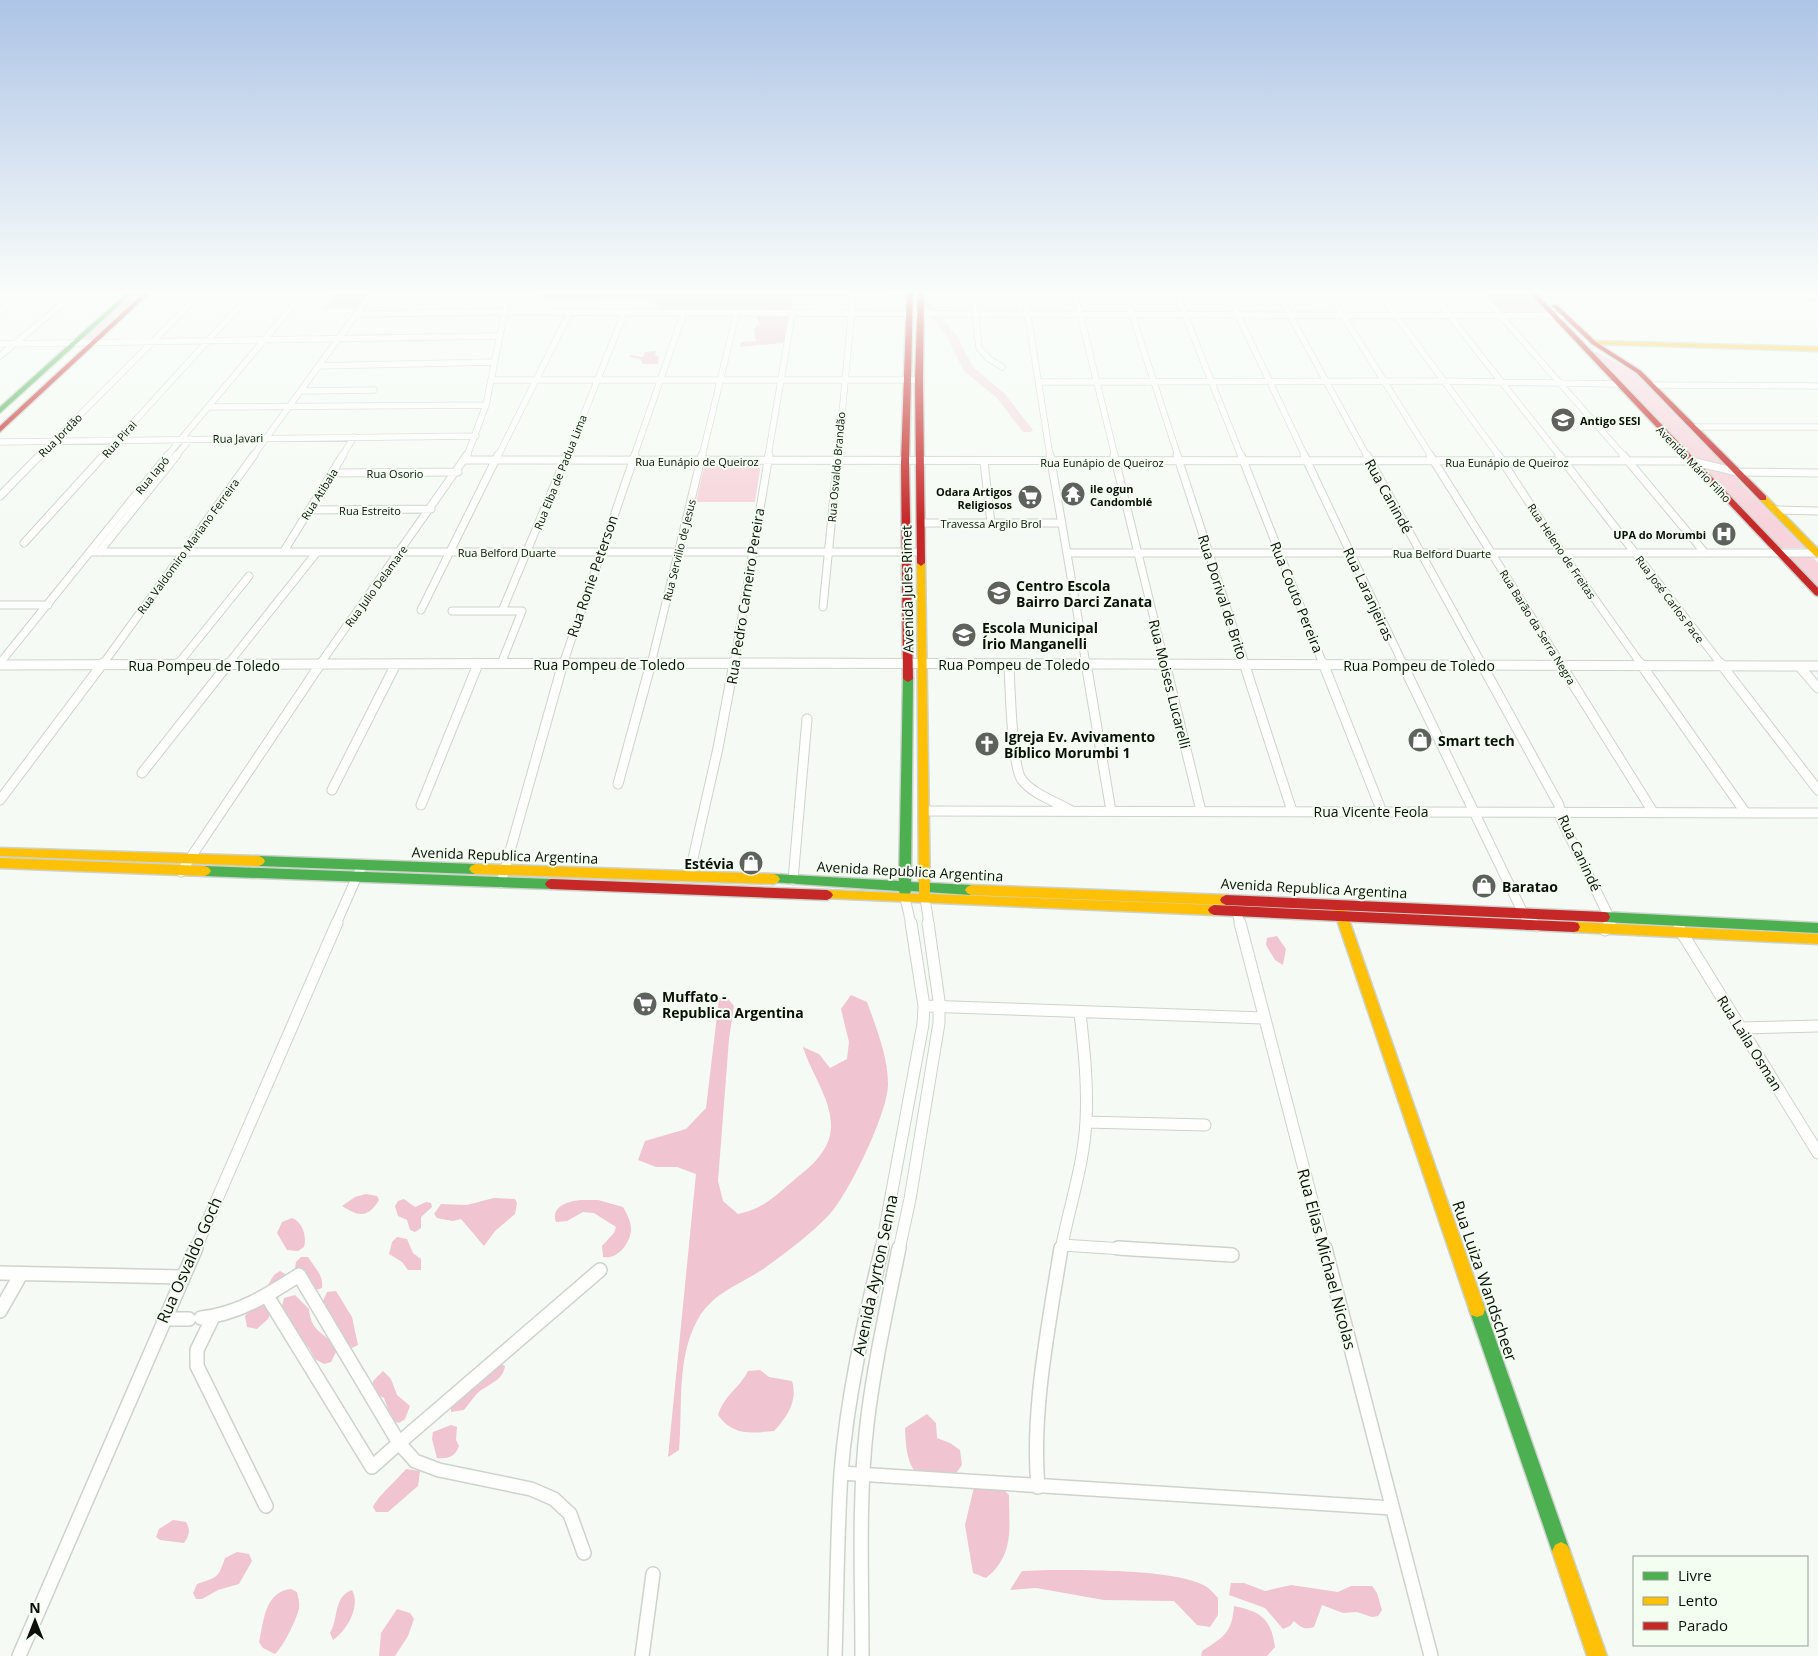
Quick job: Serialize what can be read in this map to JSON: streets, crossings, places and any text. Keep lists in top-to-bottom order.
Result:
{
  "streets": {
    "main road": [
      "Avenida Mário Filho",
      "Avenida Jules Rimet",
      "Avenida Republica Argentina",
      "Rua Luiza Wandscheer"
    ],
    "street": [
      "Rua Jordão",
      "Rua Javari",
      "Rua Pirai",
      "Rua Eunápio de Queiroz",
      "Rua Osvaldo Brandão",
      "Rua Elba de Padua Lima",
      "Rua Osorio",
      "Rua Iapó",
      "Rua Atibaia",
      "Rua Canindé",
      "Rua Estreito",
      "Travessa Argilo Brol",
      "Rua Valdomiro Mariano Ferreira",
      "Rua Servilio de Jesus",
      "Rua Heleno de Freitas",
      "Rua Belford Duarte",
      "Rua Ronie Peterson",
      "Rua Julio Delamare",
      "Rua Laranjeiras",
      "Rua Pedro Carneiro Pereira",
      "Rua Dorival de Brito",
      "Rua Couto Pereira",
      "Rua José Carlos Pace",
      "Rua Barão da Serra Negra",
      "Rua Pompeu de Toledo",
      "Rua Moises Lucarelli",
      "Rua Vicente Feola",
      "Rua Laila Osman",
      "Rua Elias Michael Nicolas",
      "Rua Osvaldo Goch",
      "Avenida Ayrton Senna"
    ]
  },
  "crossings": [
    ["Rua Jordão", "Rua Javari"],
    ["Rua Javari", "Rua Pirai"],
    ["Rua Javari", "Rua Iapó"],
    ["Rua Javari", "Rua Atibaia"],
    ["Rua Javari", "Rua Valdomiro Mariano Ferreira"],
    ["Rua Javari", "Rua Julio Delamare"],
    ["Rua Eunápio de Queiroz", "Avenida Mário Filho"],
    ["Rua Eunápio de Queiroz", "Rua Osvaldo Brandão"],
    ["Rua Eunápio de Queiroz", "Rua Elba de Padua Lima"],
    ["Rua Eunápio de Queiroz", "Rua Canindé"],
    ["Rua Eunápio de Queiroz", "Rua Servilio de Jesus"],
    ["Rua Eunápio de Queiroz", "Rua Heleno de Freitas"],
    ["Rua Eunápio de Queiroz", "Rua Ronie Peterson"],
    ["Rua Eunápio de Queiroz", "Rua Julio Delamare"],
    ["Rua Eunápio de Queiroz", "Avenida Jules Rimet"],
    ["Rua Eunápio de Queiroz", "Rua Laranjeiras"],
    ["Rua Eunápio de Queiroz", "Rua Pedro Carneiro Pereira"],
    ["Rua Eunápio de Queiroz", "Rua Dorival de Brito"],
    ["Rua Eunápio de Queiroz", "Rua Couto Pereira"],
    ["Rua Eunápio de Queiroz", "Rua José Carlos Pace"],
    ["Rua Eunápio de Queiroz", "Rua Barão da Serra Negra"],
    ["Rua Eunápio de Queiroz", "Rua Moises Lucarelli"],
    ["Avenida Mário Filho", "Rua Belford Duarte"],
    ["Rua Osvaldo Brandão", "Rua Belford Duarte"],
    ["Rua Elba de Padua Lima", "Rua Belford Duarte"],
    ["Rua Osorio", "Rua Atibaia"],
    ["Rua Osorio", "Rua Julio Delamare"],
    ["Rua Iapó", "Rua Belford Duarte"],
    ["Rua Iapó", "Rua Pompeu de Toledo"],
    ["Rua Atibaia", "Rua Estreito"],
    ["Rua Atibaia", "Rua Belford Duarte"],
    ["Rua Canindé", "Rua Belford Duarte"],
    ["Rua Canindé", "Rua Pompeu de Toledo"],
    ["Rua Canindé", "Rua Vicente Feola"],
    ["Rua Canindé", "Avenida Republica Argentina"],
    ["Rua Estreito", "Rua Julio Delamare"],
    ["Travessa Argilo Brol", "Avenida Jules Rimet"],
    ["Rua Valdomiro Mariano Ferreira", "Rua Belford Duarte"],
    ["Rua Valdomiro Mariano Ferreira", "Rua Pompeu de Toledo"],
    ["Rua Servilio de Jesus", "Rua Belford Duarte"],
    ["Rua Servilio de Jesus", "Rua Pompeu de Toledo"],
    ["Rua Heleno de Freitas", "Rua Belford Duarte"],
    ["Rua Heleno de Freitas", "Rua Pompeu de Toledo"],
    ["Rua Heleno de Freitas", "Rua Vicente Feola"],
    ["Rua Belford Duarte", "Rua Ronie Peterson"],
    ["Rua Belford Duarte", "Rua Julio Delamare"],
    ["Rua Belford Duarte", "Avenida Jules Rimet"],
    ["Rua Belford Duarte", "Rua Laranjeiras"],
    ["Rua Belford Duarte", "Rua Pedro Carneiro Pereira"],
    ["Rua Belford Duarte", "Rua Dorival de Brito"],
    ["Rua Belford Duarte", "Rua Couto Pereira"],
    ["Rua Belford Duarte", "Rua José Carlos Pace"],
    ["Rua Belford Duarte", "Rua Barão da Serra Negra"],
    ["Rua Belford Duarte", "Rua Moises Lucarelli"],
    ["Rua Ronie Peterson", "Rua Pompeu de Toledo"],
    ["Rua Ronie Peterson", "Avenida Republica Argentina"],
    ["Rua Julio Delamare", "Rua Pompeu de Toledo"],
    ["Rua Julio Delamare", "Avenida Republica Argentina"],
    ["Avenida Jules Rimet", "Rua Pompeu de Toledo"],
    ["Avenida Jules Rimet", "Rua Vicente Feola"],
    ["Avenida Jules Rimet", "Avenida Republica Argentina"],
    ["Avenida Jules Rimet", "Avenida Ayrton Senna"],
    ["Rua Laranjeiras", "Rua Pompeu de Toledo"],
    ["Rua Laranjeiras", "Rua Vicente Feola"],
    ["Rua Laranjeiras", "Avenida Republica Argentina"],
    ["Rua Pedro Carneiro Pereira", "Rua Pompeu de Toledo"],
    ["Rua Pedro Carneiro Pereira", "Avenida Republica Argentina"],
    ["Rua Dorival de Brito", "Rua Pompeu de Toledo"],
    ["Rua Dorival de Brito", "Rua Vicente Feola"],
    ["Rua Couto Pereira", "Rua Pompeu de Toledo"],
    ["Rua Couto Pereira", "Rua Vicente Feola"],
    ["Rua José Carlos Pace", "Rua Pompeu de Toledo"],
    ["Rua Barão da Serra Negra", "Rua Pompeu de Toledo"],
    ["Rua Barão da Serra Negra", "Rua Vicente Feola"],
    ["Rua Pompeu de Toledo", "Rua Moises Lucarelli"],
    ["Rua Moises Lucarelli", "Rua Vicente Feola"],
    ["Avenida Republica Argentina", "Rua Laila Osman"],
    ["Avenida Republica Argentina", "Rua Elias Michael Nicolas"],
    ["Avenida Republica Argentina", "Rua Osvaldo Goch"],
    ["Avenida Republica Argentina", "Avenida Ayrton Senna"],
    ["Avenida Republica Argentina", "Rua Luiza Wandscheer"]
  ],
  "places": {
    "school or university": ["Antigo SESI", "Centro Escola Bairro Darci Zanata", "Escola Municipal Írio Manganelli"],
    "temple": ["ile ogun Candomblé"],
    "supermarket": ["Odara Artigos Religiosos", "Muffato - Republica Argentina"],
    "hospital": ["UPA do Morumbi"],
    "shop": ["Smart tech", "Estévia", "Baratao"],
    "church": ["Igreja Ev. Avivamento Bíblico Morumbi 1"]
  },
  "legend": ["Livre", "Lento", "Parado"],
  "north": "top"
}
